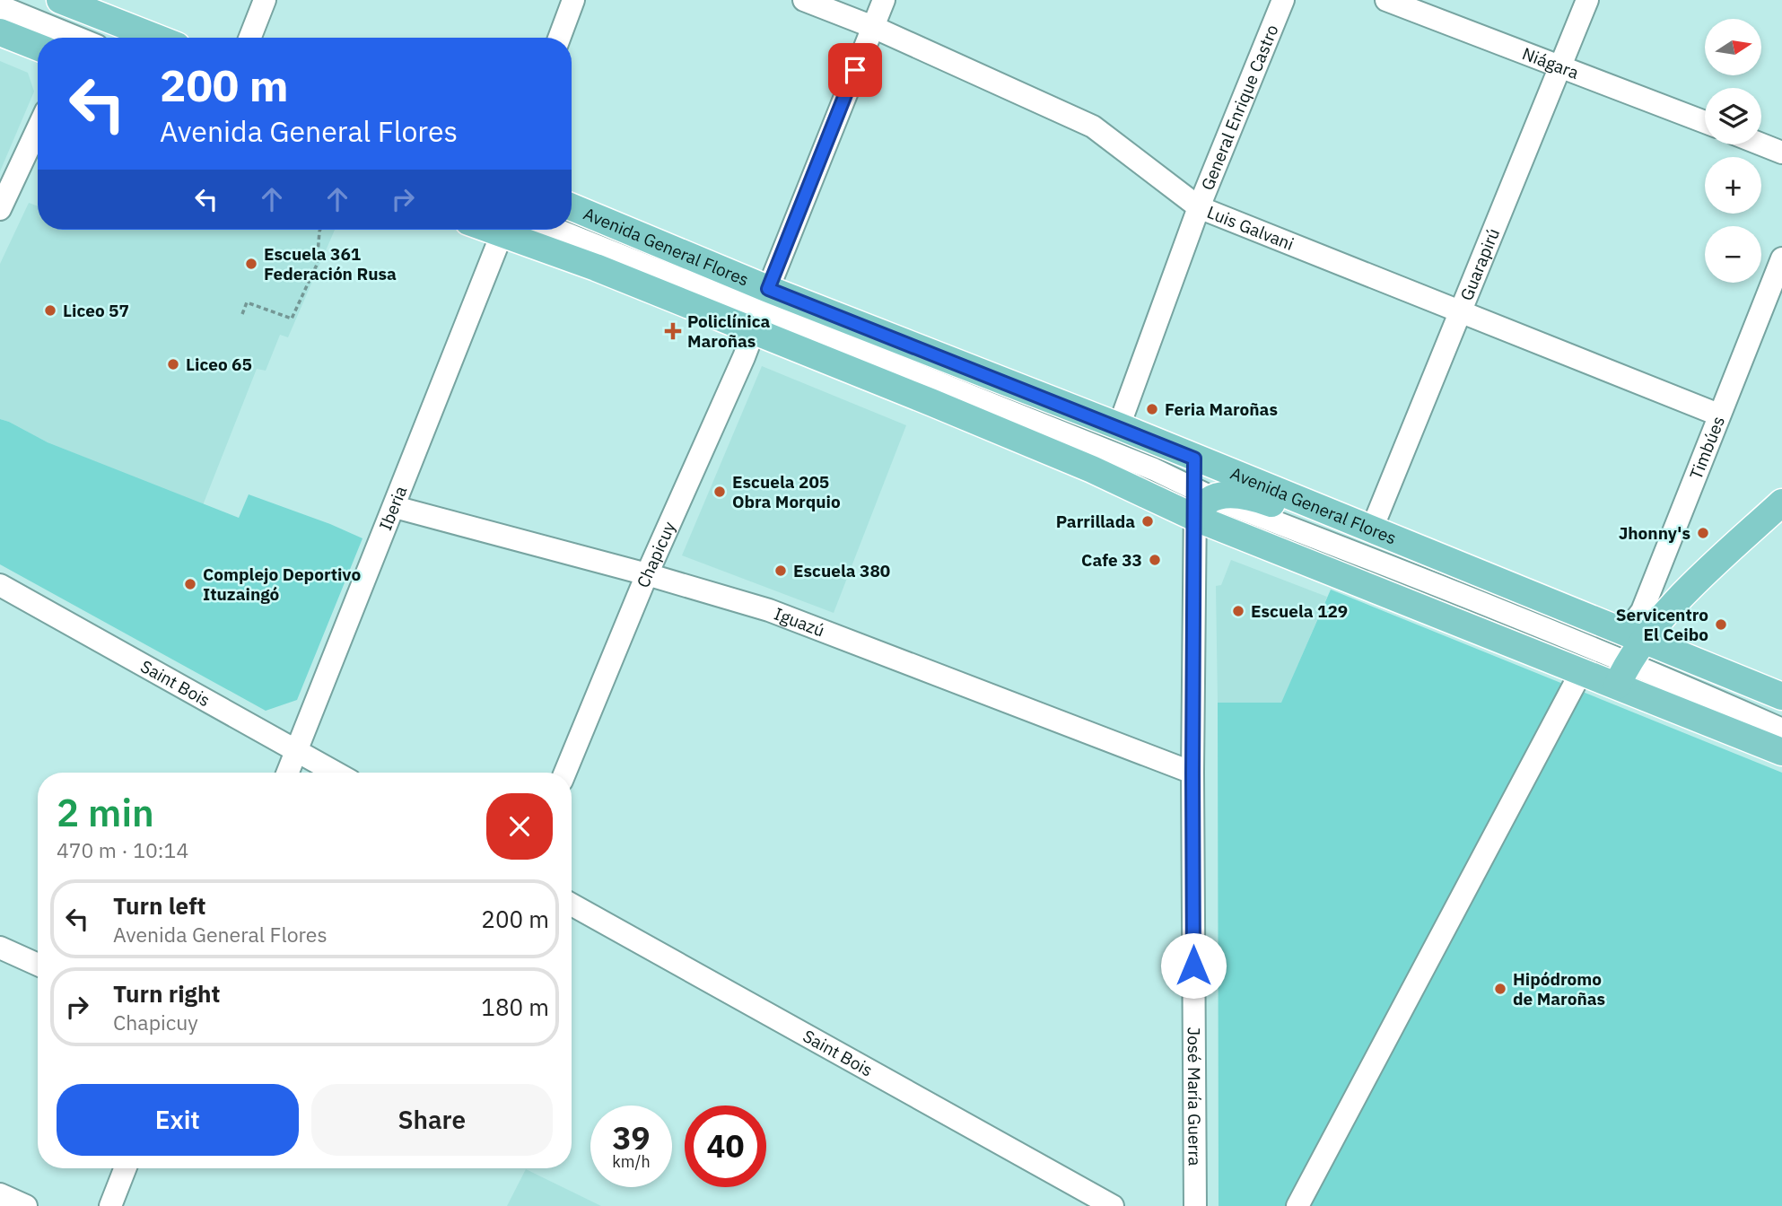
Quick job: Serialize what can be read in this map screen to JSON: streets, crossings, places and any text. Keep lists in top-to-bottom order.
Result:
{
  "streets": {
    "main road": ["Avenida General Flores"],
    "street": [
      "Niágara",
      "General Enrique Castro",
      "Luis Galvani",
      "Guarapirú",
      "Timbúes",
      "Iberia",
      "Chapicuy",
      "Iguazú",
      "Saint Bois",
      "José María Guerra"
    ]
  },
  "crossings": [
    ["Niágara", "Guarapirú"],
    ["General Enrique Castro", "Luis Galvani"],
    ["General Enrique Castro", "Avenida General Flores"],
    ["Luis Galvani", "Guarapirú"],
    ["Luis Galvani", "Timbúes"],
    ["Avenida General Flores", "Guarapirú"],
    ["Avenida General Flores", "Timbúes"],
    ["Avenida General Flores", "Iberia"],
    ["Avenida General Flores", "Chapicuy"],
    ["Avenida General Flores", "José María Guerra"],
    ["Iberia", "Iguazú"],
    ["Iberia", "Saint Bois"],
    ["Chapicuy", "Iguazú"],
    ["Iguazú", "José María Guerra"]
  ],
  "places": {
    "other": [
      "Escuela 361 Federación Rusa",
      "Liceo 57",
      "Liceo 65",
      "Feria Maroñas",
      "Escuela 205 Obra Morquio",
      "Parrillada",
      "Jhonny's",
      "Cafe 33",
      "Escuela 380",
      "Complejo Deportivo Ituzaingó",
      "Escuela 129",
      "Servicentro El Ceibo",
      "Hipódromo de Maroñas"
    ],
    "health": ["Policlínica Maroñas"]
  },
  "north": "right",
  "page": {
    "map_buttons": ["+", "−"],
    "turn": ["200 m", "Avenida General Flores"],
    "heading": ["2 min", "470 m · 10:14"],
    "list": [
      {
        "name": "Turn left",
        "note": "Avenida General Flores",
        "value": "200 m"
      },
      {
        "name": "Turn right",
        "note": "Chapicuy",
        "value": "180 m"
      }
    ],
    "buttons": ["Exit", "Share"],
    "speed": "39 km/h",
    "limit": "40"
  }
}
